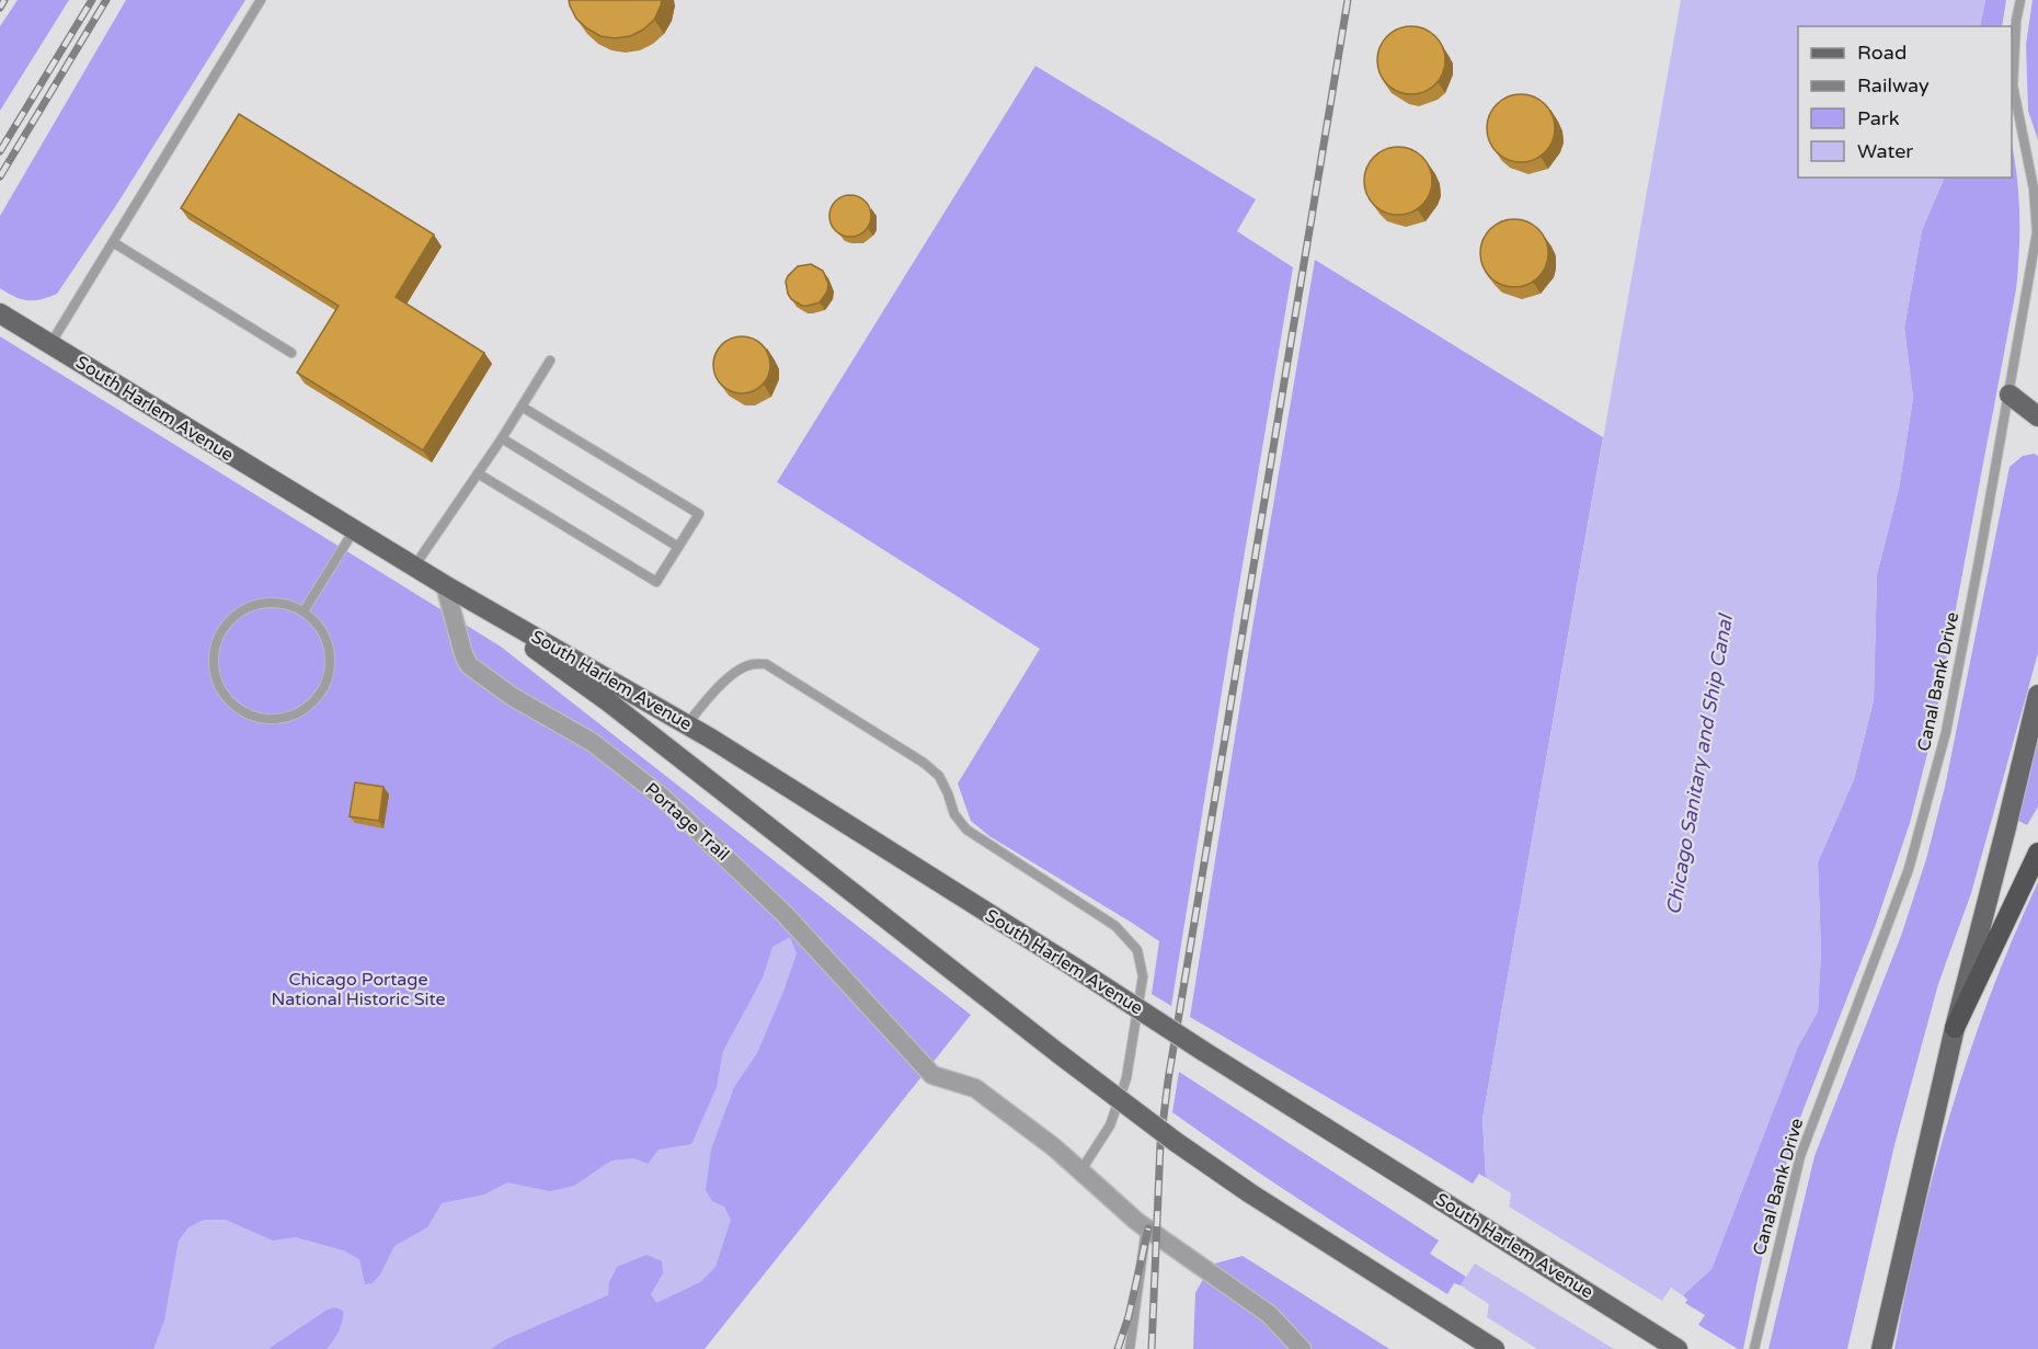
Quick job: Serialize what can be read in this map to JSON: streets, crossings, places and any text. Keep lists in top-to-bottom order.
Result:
{
  "streets": {
    "main road": ["South Harlem Avenue"],
    "street": ["Portage Trail"],
    "lane": ["Canal Bank Drive"]
  },
  "crossings": [
    ["South Harlem Avenue", "Portage Trail"]
  ],
  "water": ["Chicago Sanitary and Ship Canal"],
  "parks": ["Chicago Portage National Historic Site"],
  "legend": [
    "Road",
    "Railway",
    "Park",
    "Water"
  ]
}
